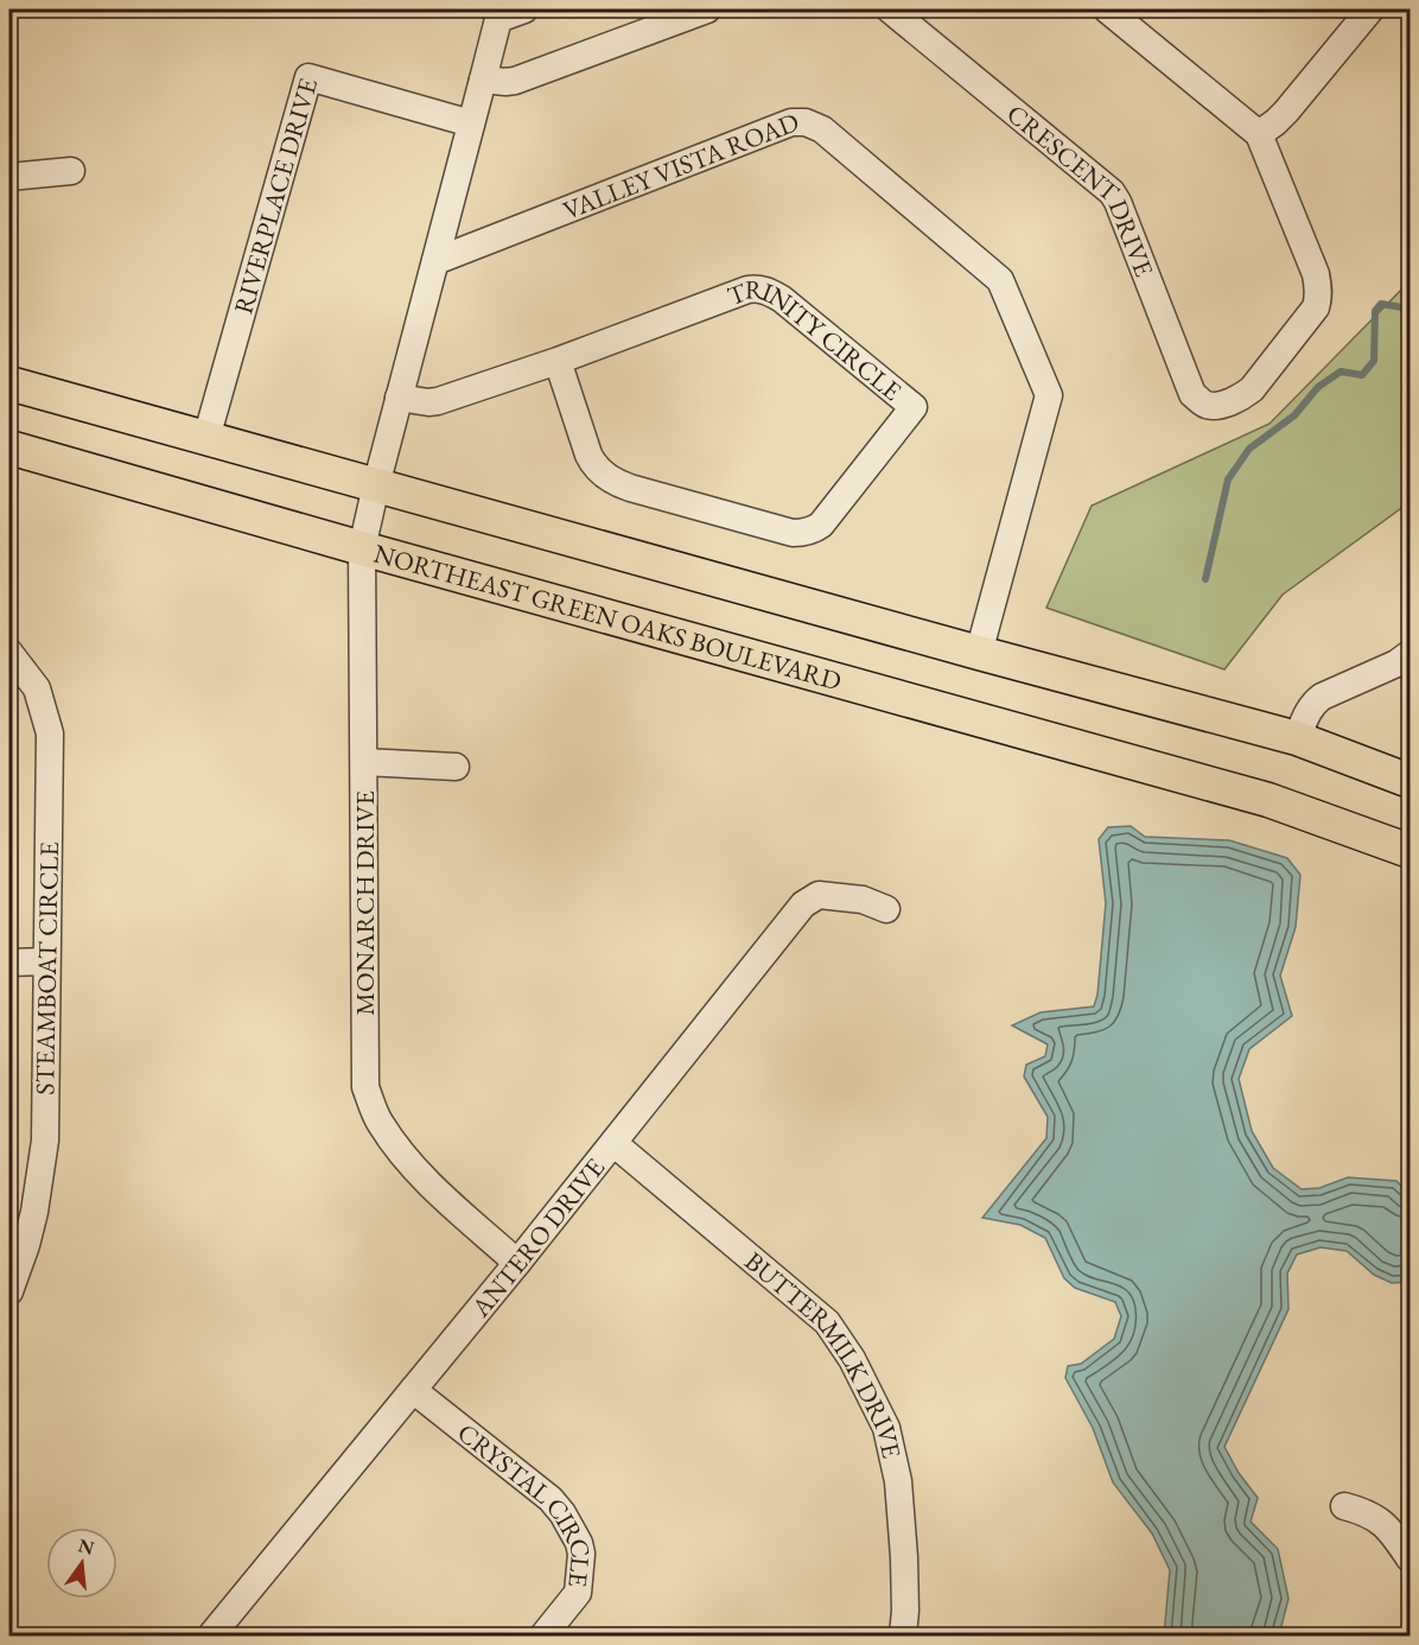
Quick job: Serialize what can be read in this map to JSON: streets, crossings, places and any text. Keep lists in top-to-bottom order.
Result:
{
  "streets": {
    "main road": ["NORTHEAST GREEN OAKS BOULEVARD"],
    "street": [
      "VALLEY VISTA ROAD",
      "CRESCENT DRIVE",
      "RIVERPLACE DRIVE",
      "TRINITY CIRCLE",
      "MONARCH DRIVE",
      "STEAMBOAT CIRCLE",
      "ANTERO DRIVE",
      "BUTTERMILK DRIVE",
      "CRYSTAL CIRCLE"
    ]
  },
  "crossings": [
    ["NORTHEAST GREEN OAKS BOULEVARD", "MONARCH DRIVE"],
    ["MONARCH DRIVE", "ANTERO DRIVE"],
    ["ANTERO DRIVE", "BUTTERMILK DRIVE"],
    ["ANTERO DRIVE", "CRYSTAL CIRCLE"]
  ],
  "north": "top"
}
